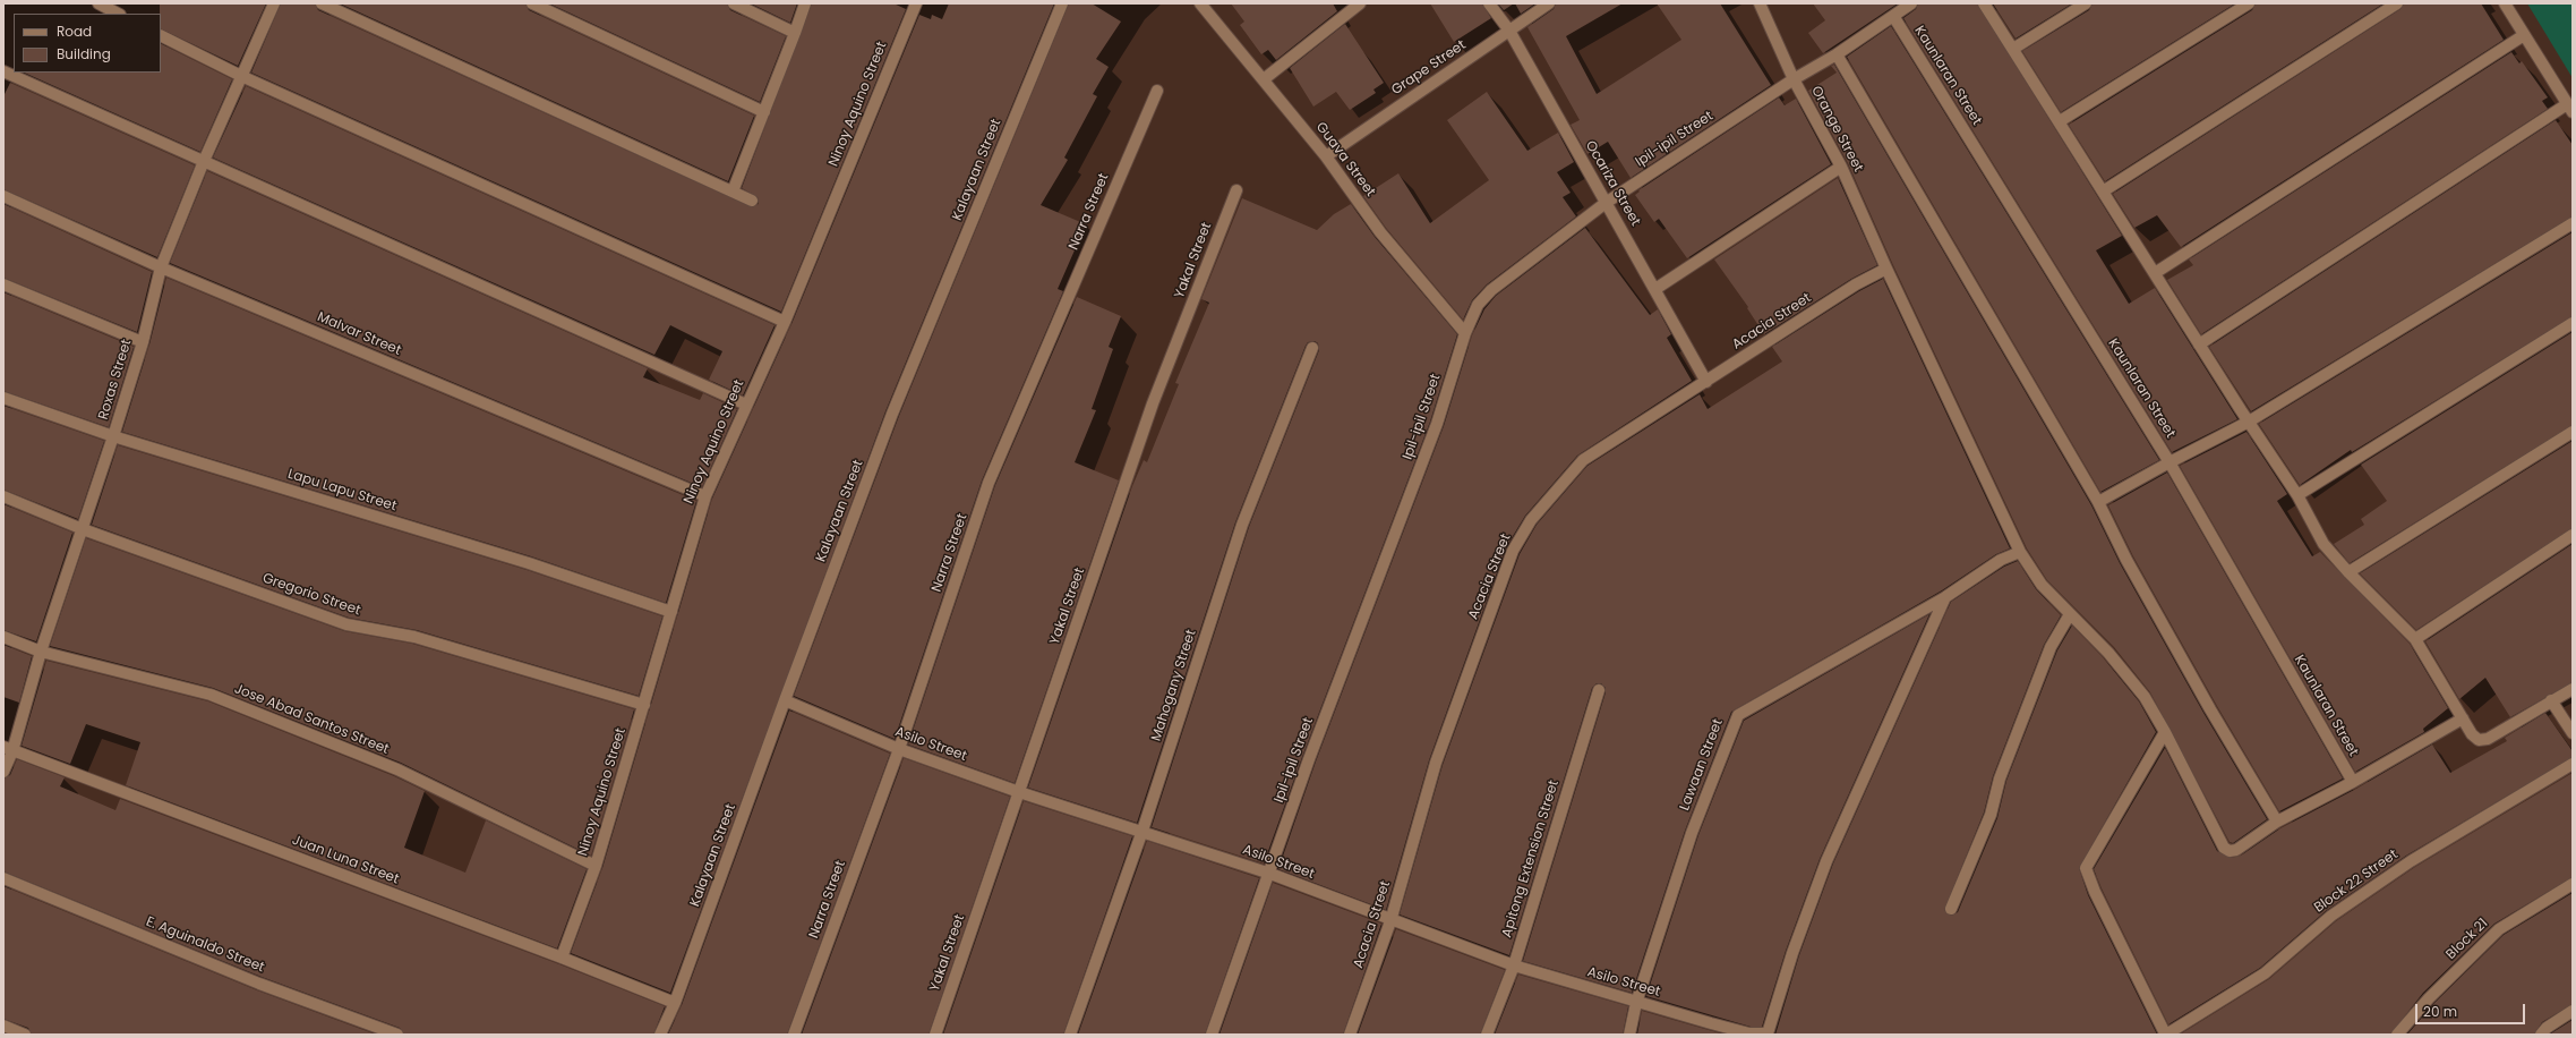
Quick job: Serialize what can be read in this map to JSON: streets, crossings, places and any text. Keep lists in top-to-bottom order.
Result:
{
  "streets": {
    "street": [
      "Grape Street",
      "Kaunlaran Street",
      "Ninoy Aquino Street",
      "Orange Street",
      "Ipil-ipil Street",
      "Guava Street",
      "Kalayaan Street",
      "Ocariza Street",
      "Narra Street",
      "Yakal Street",
      "Acacia Street",
      "Malvar Street",
      "Roxas Street",
      "Lapu Lapu Street",
      "Gregorio Street",
      "Mahogany Street",
      "Jose Abad Santos Street",
      "Asilo Street",
      "Lawaan Street",
      "Apitong Extension Street",
      "Juan Luna Street",
      "Block 22 Street",
      "Block 21",
      "E. Aguinaldo Street"
    ]
  },
  "crossings": [
    ["Grape Street", "Guava Street"],
    ["Grape Street", "Ocariza Street"],
    ["Kaunlaran Street", "Ipil-ipil Street"],
    ["Ninoy Aquino Street", "Malvar Street"],
    ["Ninoy Aquino Street", "Lapu Lapu Street"],
    ["Ninoy Aquino Street", "Gregorio Street"],
    ["Ninoy Aquino Street", "Jose Abad Santos Street"],
    ["Ninoy Aquino Street", "Juan Luna Street"],
    ["Orange Street", "Ipil-ipil Street"],
    ["Orange Street", "Acacia Street"],
    ["Orange Street", "Lawaan Street"],
    ["Ipil-ipil Street", "Guava Street"],
    ["Ipil-ipil Street", "Ocariza Street"],
    ["Ipil-ipil Street", "Asilo Street"],
    ["Kalayaan Street", "Asilo Street"],
    ["Kalayaan Street", "Juan Luna Street"],
    ["Ocariza Street", "Acacia Street"],
    ["Narra Street", "Asilo Street"],
    ["Yakal Street", "Asilo Street"],
    ["Acacia Street", "Asilo Street"],
    ["Malvar Street", "Roxas Street"],
    ["Roxas Street", "Lapu Lapu Street"],
    ["Roxas Street", "Gregorio Street"],
    ["Roxas Street", "Jose Abad Santos Street"],
    ["Roxas Street", "Juan Luna Street"],
    ["Mahogany Street", "Asilo Street"],
    ["Asilo Street", "Lawaan Street"],
    ["Asilo Street", "Apitong Extension Street"]
  ],
  "legend": ["Road", "Building"],
  "scale_bar": "20 m"
}
